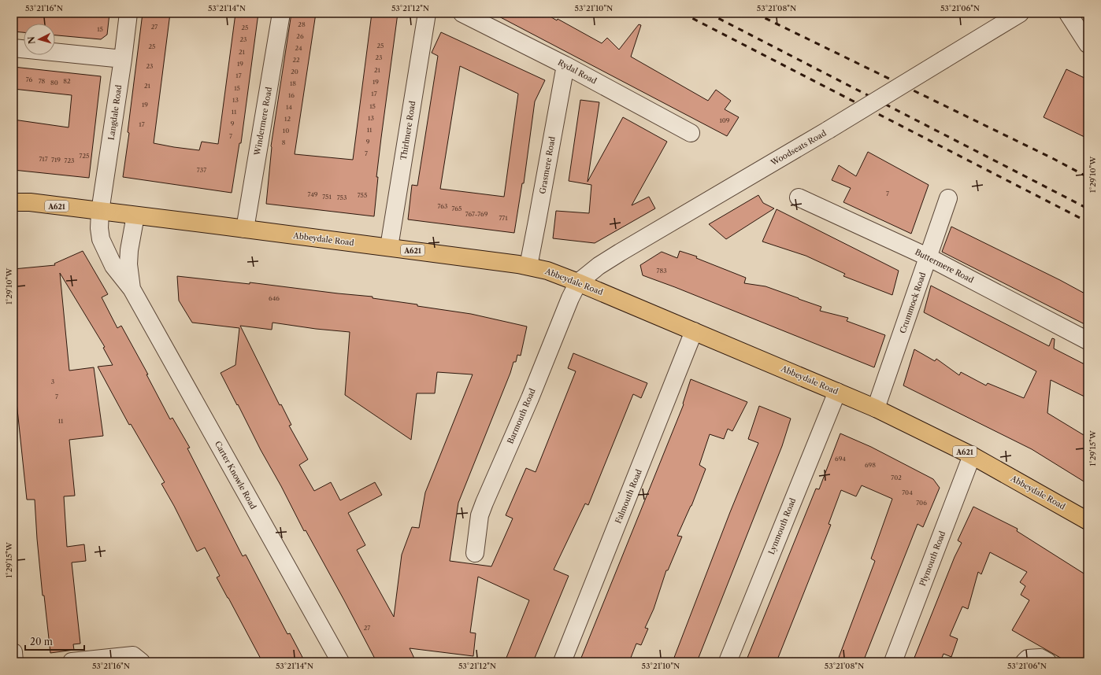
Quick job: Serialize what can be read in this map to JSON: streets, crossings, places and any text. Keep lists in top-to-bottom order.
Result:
{
  "streets": {
    "main road": ["A621", "Abbeydale Road"],
    "street": [
      "Rydal Road",
      "Langdale Road",
      "Windermere Road",
      "Thirlmere Road",
      "Woodseats Road",
      "Grasmere Road",
      "Buttermere Road",
      "Crummock Road",
      "Barmouth Road",
      "Carter Knowle Road",
      "Falmouth Road",
      "Lynmouth Road",
      "Plymouth Road"
    ]
  },
  "crossings": [
    ["Rydal Road", "Grasmere Road"],
    ["Langdale Road", "Abbeydale Road"],
    ["Langdale Road", "Carter Knowle Road"],
    ["Windermere Road", "Abbeydale Road"],
    ["Thirlmere Road", "Abbeydale Road"],
    ["Woodseats Road", "Abbeydale Road"],
    ["Woodseats Road", "Barmouth Road"],
    ["Grasmere Road", "Abbeydale Road"],
    ["Abbeydale Road", "Crummock Road"],
    ["Abbeydale Road", "Barmouth Road"],
    ["Abbeydale Road", "Carter Knowle Road"],
    ["Abbeydale Road", "Falmouth Road"],
    ["Abbeydale Road", "Lynmouth Road"],
    ["Abbeydale Road", "Plymouth Road"],
    ["Buttermere Road", "Crummock Road"]
  ],
  "house_numbers": [
    "28",
    "27",
    "25",
    "15",
    "26",
    "23",
    "25",
    "25",
    "24",
    "21",
    "23",
    "22",
    "19",
    "23",
    "21",
    "20",
    "17",
    "76",
    "78",
    "82",
    "19",
    "80",
    "18",
    "21",
    "15",
    "17",
    "16",
    "13",
    "19",
    "15",
    "14",
    "11",
    "13",
    "12",
    "109",
    "9",
    "17",
    "11",
    "10",
    "7",
    "9",
    "8",
    "7",
    "725",
    "717",
    "719",
    "723",
    "737",
    "7",
    "749",
    "755",
    "751",
    "753",
    "763",
    "765",
    "767-769",
    "771",
    "783",
    "646",
    "3",
    "7",
    "11",
    "694",
    "698",
    "702",
    "704",
    "706",
    "27"
  ],
  "scale_bar": "20 m",
  "north": "left",
  "coordinates": [
    "53°21'16\"N",
    "53°21'14\"N",
    "53°21'12\"N",
    "53°21'10\"N",
    "53°21'08\"N",
    "53°21'06\"N",
    "1°29'10\"W",
    "1°29'15\"W"
  ]
}
